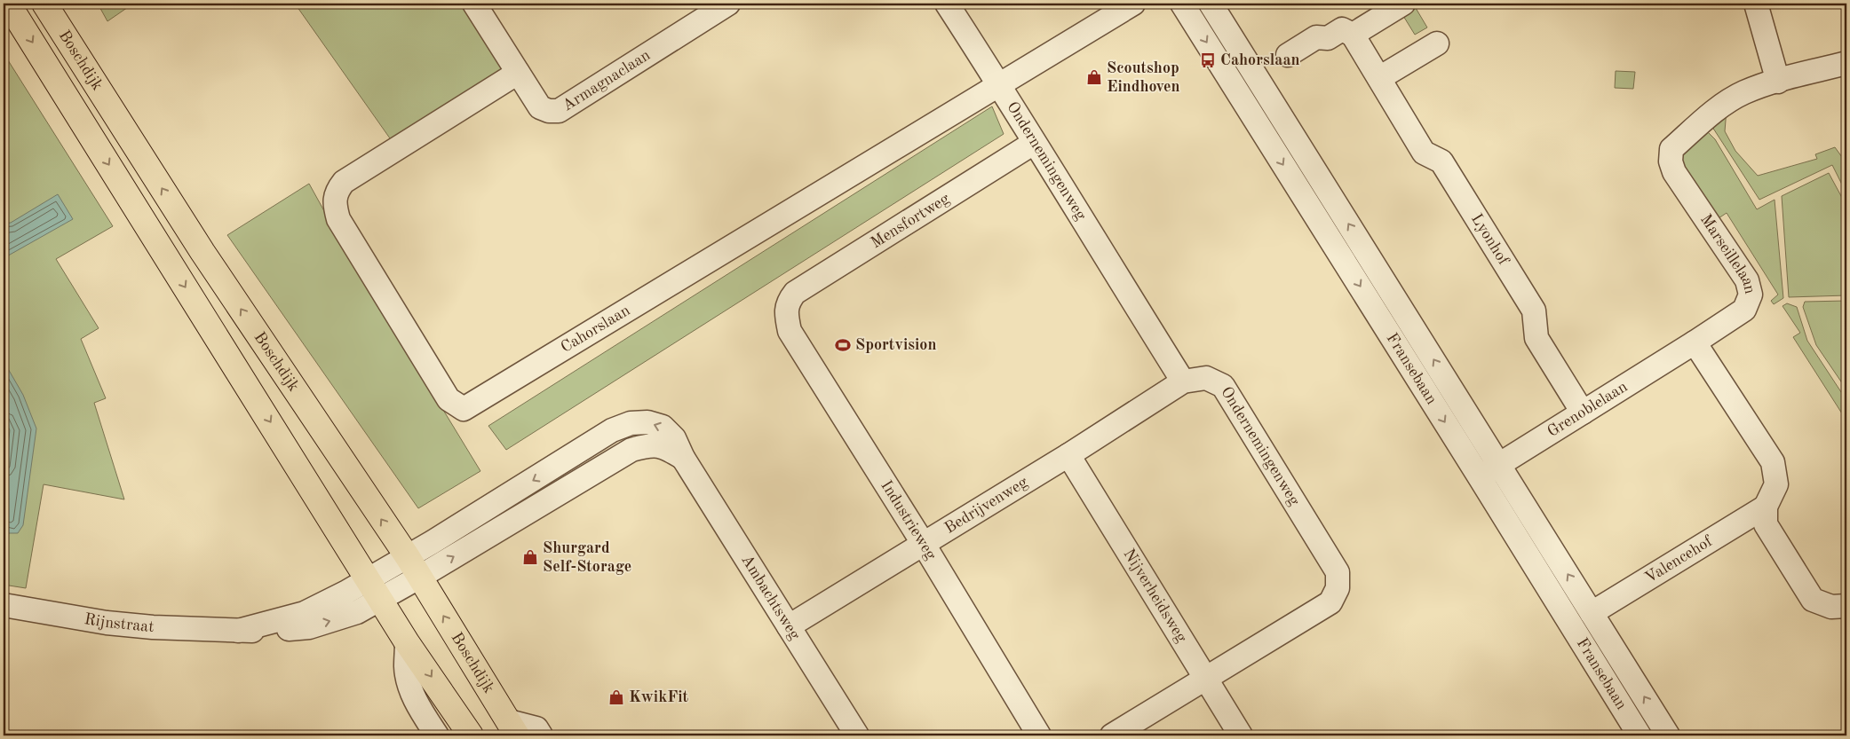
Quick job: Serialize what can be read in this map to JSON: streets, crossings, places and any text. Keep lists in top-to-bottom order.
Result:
{
  "streets": {
    "main road": ["Boschdijk"],
    "street": [
      "Armagnaclaan",
      "Ondernemingenweg",
      "Mensfortweg",
      "Lyonhof",
      "Marseillelaan",
      "Cahorslaan",
      "Fransebaan",
      "Grenoblelaan",
      "Bedrijvenweg",
      "Industrieweg",
      "Valencehof",
      "Nijverheidsweg",
      "Ambachtsweg",
      "Rijnstraat"
    ]
  },
  "crossings": [
    ["Boschdijk", "Ambachtsweg"],
    ["Boschdijk", "Rijnstraat"],
    ["Armagnaclaan", "Cahorslaan"],
    ["Ondernemingenweg", "Mensfortweg"],
    ["Ondernemingenweg", "Cahorslaan"],
    ["Ondernemingenweg", "Bedrijvenweg"],
    ["Ondernemingenweg", "Nijverheidsweg"],
    ["Mensfortweg", "Industrieweg"],
    ["Lyonhof", "Grenoblelaan"],
    ["Marseillelaan", "Grenoblelaan"],
    ["Fransebaan", "Grenoblelaan"],
    ["Fransebaan", "Valencehof"],
    ["Bedrijvenweg", "Industrieweg"],
    ["Bedrijvenweg", "Nijverheidsweg"],
    ["Bedrijvenweg", "Ambachtsweg"],
    ["Ambachtsweg", "Rijnstraat"]
  ],
  "places": {
    "bus stop": ["Cahorslaan"],
    "shop": ["Scoutshop Eindhoven", "Shurgard Self-Storage", "KwikFit"],
    "sports": ["Sportvision"]
  }
}
